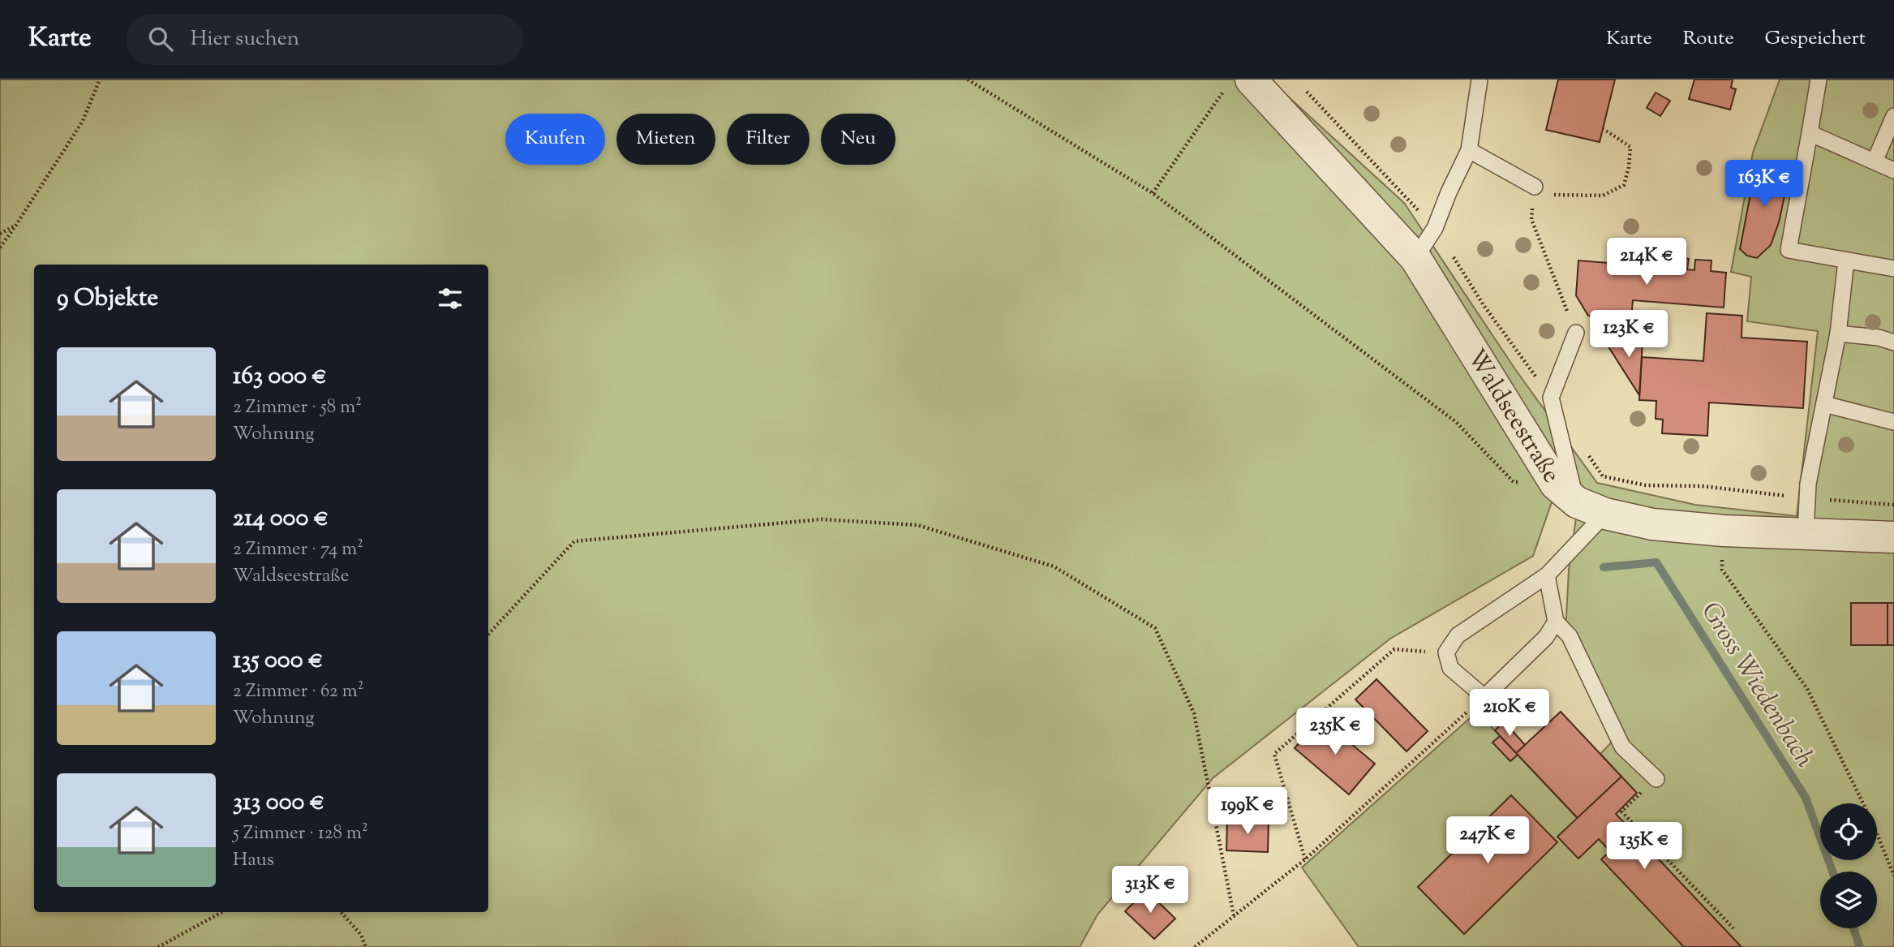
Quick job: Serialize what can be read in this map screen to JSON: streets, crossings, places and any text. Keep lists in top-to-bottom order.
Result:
{
  "streets": {
    "street": ["Waldseestraße"]
  },
  "water": ["Gross Wiedenbach"],
  "page": {
    "header": "Karte",
    "search": "Hier suchen",
    "nav": ["Karte", "Route", "Gespeichert"],
    "chip": [
      "Kaufen",
      "Mieten",
      "Filter",
      "Neu"
    ],
    "price": [
      "163K €",
      "214K €",
      "123K €",
      "210K €",
      "235K €",
      "199K €",
      "247K €",
      "135K €",
      "313K €"
    ],
    "heading": "9 Objekte",
    "list": [
      {
        "name": "163 000 €",
        "note": "2 Zimmer · 58 m² · Wohnung"
      },
      {
        "name": "214 000 €",
        "note": "2 Zimmer · 74 m² · Waldseestraße"
      },
      {
        "name": "135 000 €",
        "note": "2 Zimmer · 62 m² · Wohnung"
      },
      {
        "name": "313 000 €",
        "note": "5 Zimmer · 128 m² · Haus"
      }
    ]
  }
}
